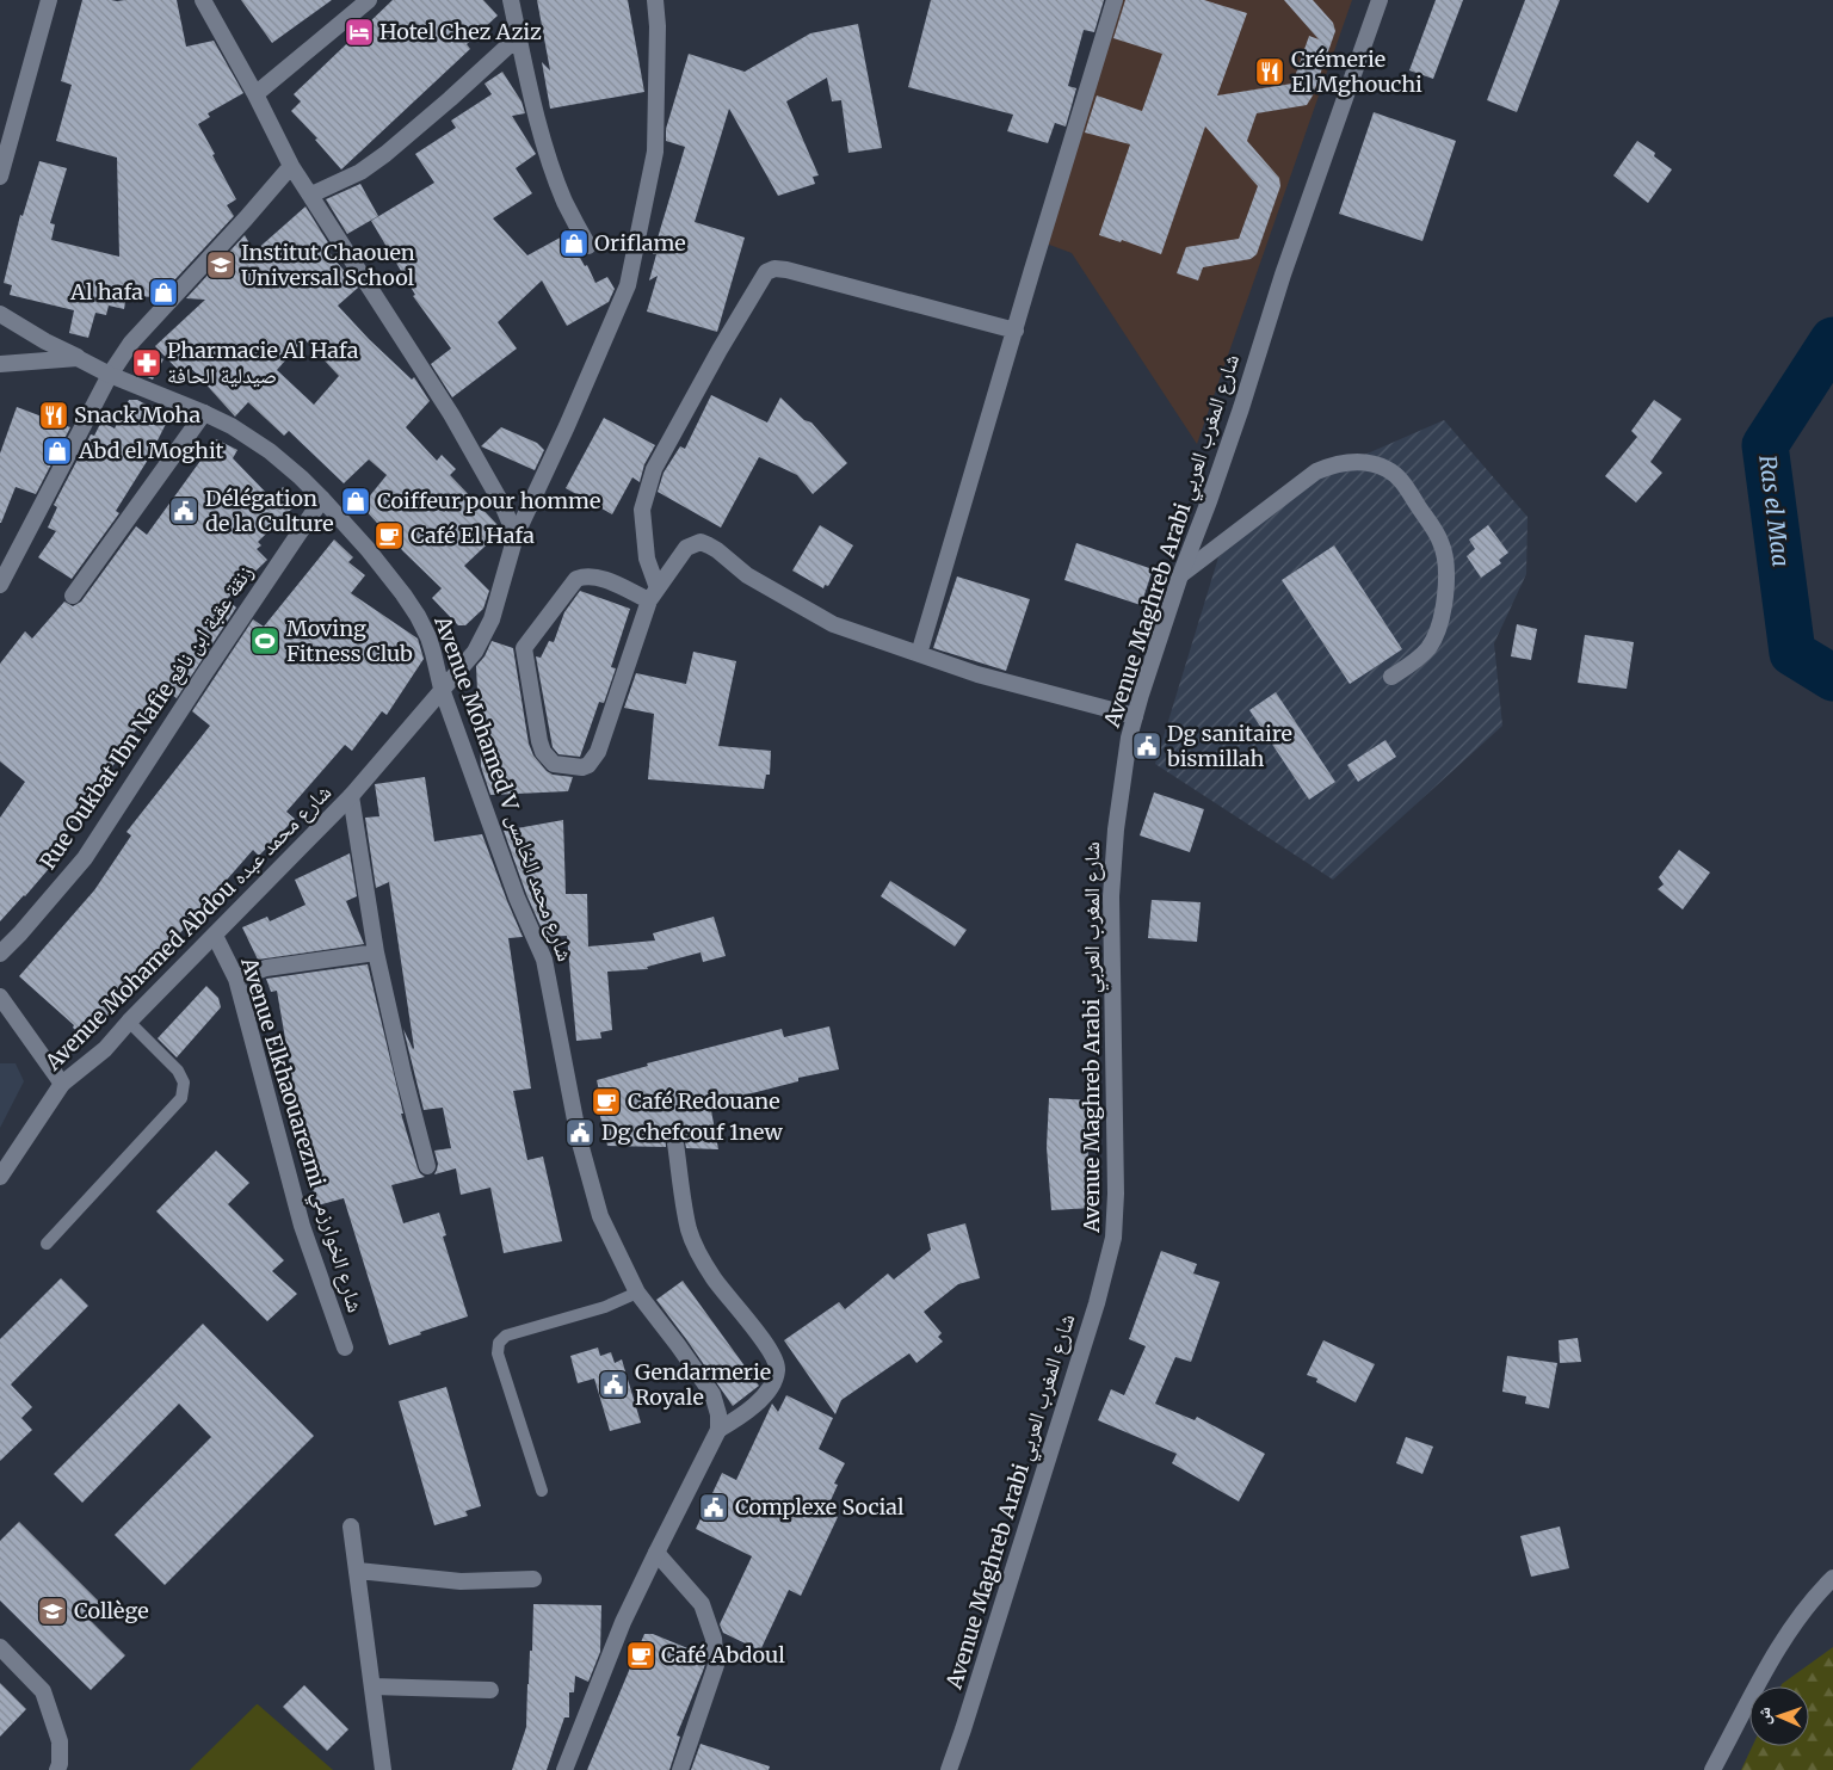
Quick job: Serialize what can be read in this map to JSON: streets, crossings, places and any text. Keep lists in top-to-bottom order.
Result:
{
  "streets": {
    "street": [
      "Avenue Maghreb Arabi شارع المغرب العربي",
      "Rue Oukbat Ibn Nafie زنقة عقبة ابن نافع",
      "Avenue Mohamed V شارع محمد الخامس",
      "Avenue Mohamed Abdou شارع محمد عبده",
      "Avenue Elkhaouarezmi شارع الخوارزمي"
    ]
  },
  "crossings": [
    ["Rue Oukbat Ibn Nafie زنقة عقبة ابن نافع", "Avenue Mohamed V شارع محمد الخامس"],
    ["Avenue Mohamed V شارع محمد الخامس", "Avenue Mohamed Abdou شارع محمد عبده"],
    ["Avenue Mohamed Abdou شارع محمد عبده", "Avenue Elkhaouarezmi شارع الخوارزمي"]
  ],
  "water": ["Ras el Maa"],
  "places": {
    "hotel": ["Hotel Chez Aziz"],
    "restaurant": ["Crémerie El Mghouchi", "Snack Moha"],
    "shop": [
      "Oriflame",
      "Al hafa",
      "Abd el Moghit",
      "Coiffeur pour homme"
    ],
    "school or university": ["Institut Chaouen Universal School", "Collège"],
    "pharmacy": ["Pharmacie Al Hafa صيدلية الحافة"],
    "public building": [
      "Délégation de la Culture",
      "Dg sanitaire bismillah",
      "Dg chefcouf 1new",
      "Gendarmerie Royale",
      "Complexe Social"
    ],
    "cafe": ["Café El Hafa", "Café Redouane", "Café Abdoul"],
    "sports": ["Moving Fitness Club"]
  },
  "north": "left"
}
